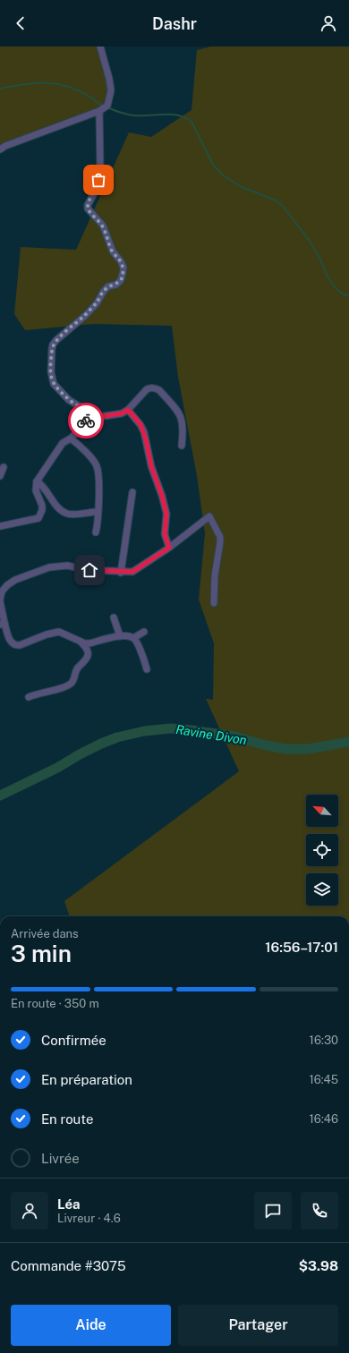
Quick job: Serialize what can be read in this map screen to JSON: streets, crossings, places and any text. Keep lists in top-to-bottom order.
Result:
{
  "water": ["Ravine Divon"],
  "north": "top left",
  "page": {
    "header": "Dashr",
    "heading": ["3 min", "Arrivée dans", "16:56–17:01"],
    "panel": [
      "Léa",
      "Livreur · 4.6",
      "Commande #3075",
      "$3.98"
    ],
    "bar": "En route · 350 m",
    "list": [
      ["Confirmée", "16:30"],
      ["En préparation", "16:45"],
      ["En route", "16:46"],
      "Livrée"
    ],
    "buttons": ["Aide", "Partager"]
  }
}
